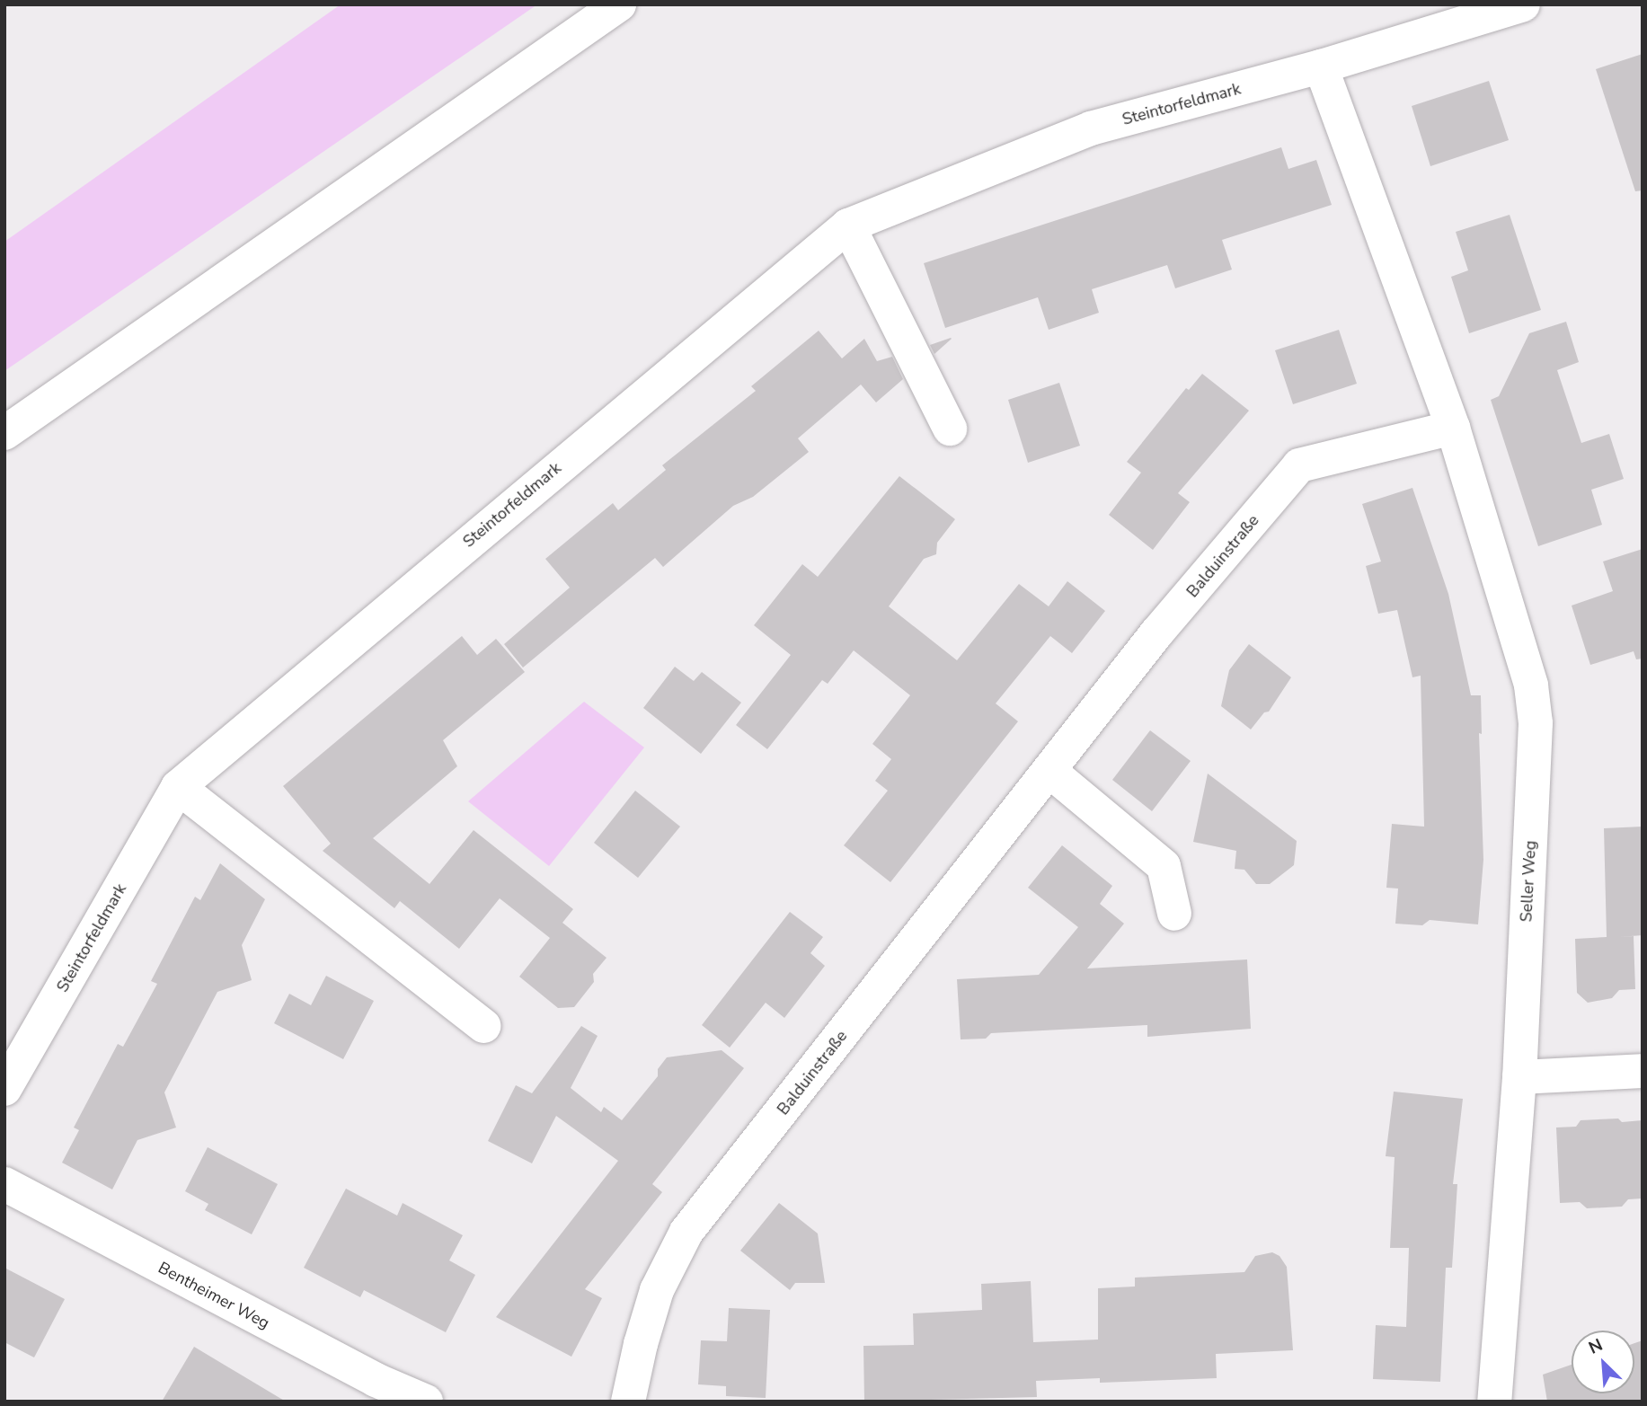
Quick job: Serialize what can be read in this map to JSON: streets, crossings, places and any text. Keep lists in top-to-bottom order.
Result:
{
  "streets": {
    "main road": [
      "Steintorfeldmark",
      "Balduinstraße",
      "Seller Weg",
      "Bentheimer Weg"
    ]
  },
  "crossings": [
    ["Balduinstraße", "Seller Weg"]
  ],
  "north": "top left"
}
